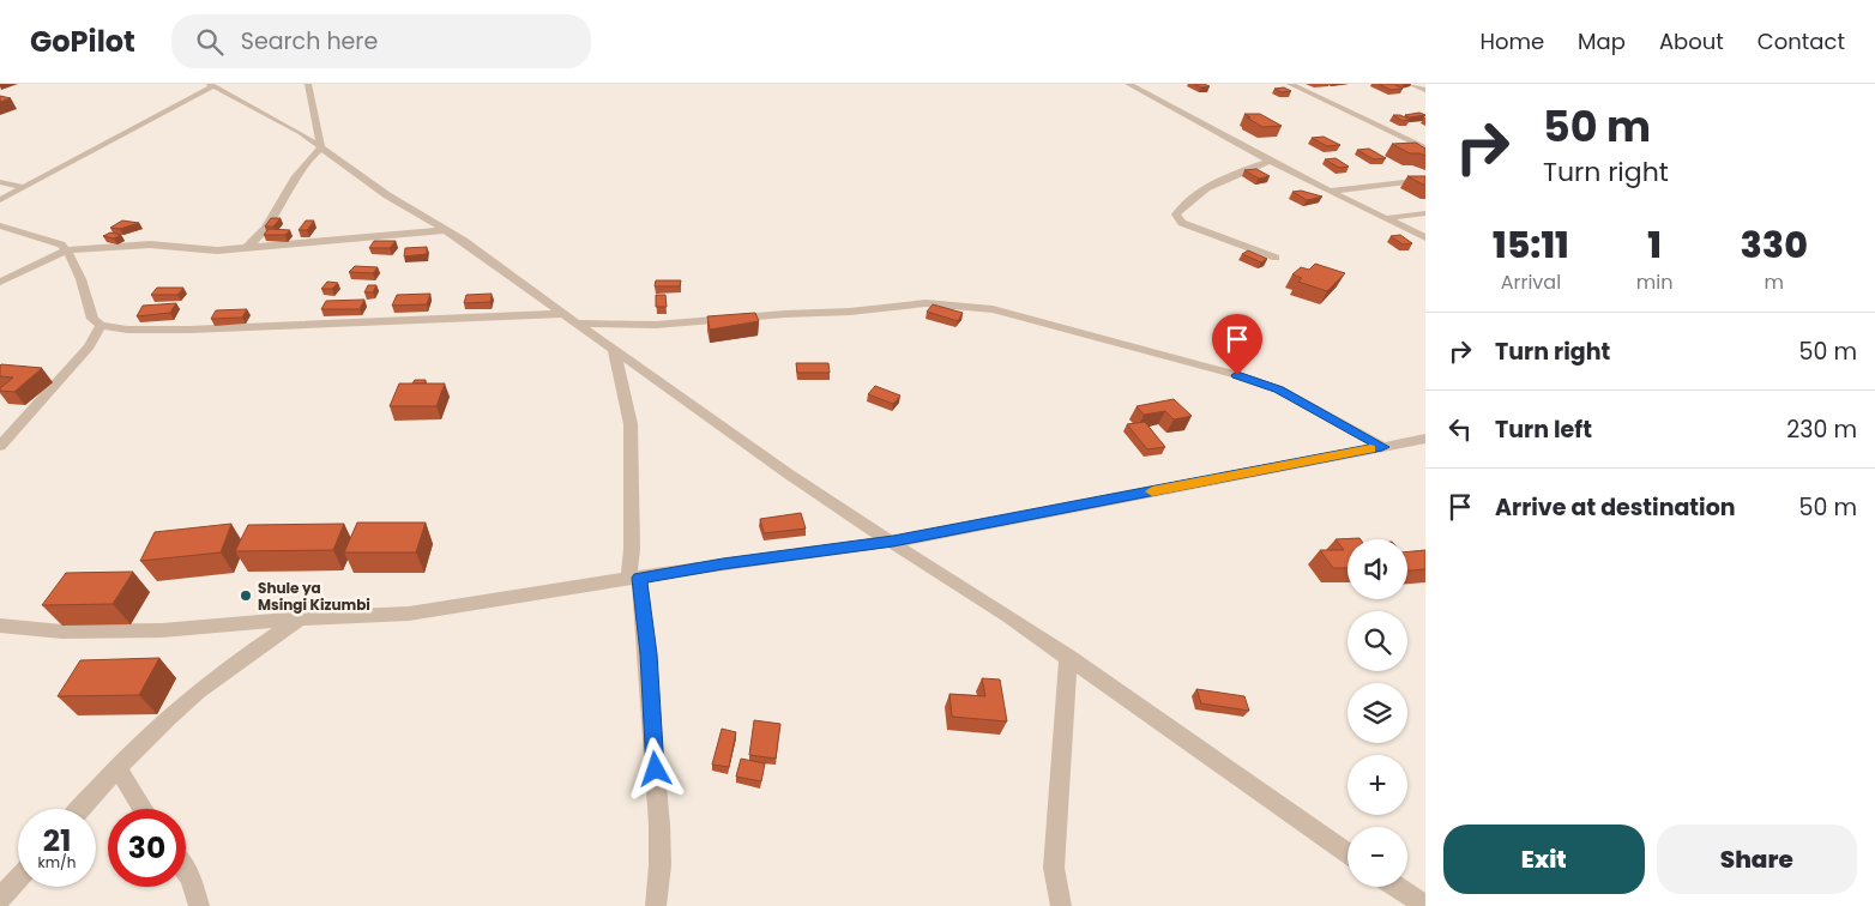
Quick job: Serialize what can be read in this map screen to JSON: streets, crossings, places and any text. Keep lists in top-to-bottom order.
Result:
{
  "places": ["Shule ya Msingi Kizumbi"],
  "page": {
    "header": "GoPilot",
    "search": "Search here",
    "nav": [
      "Home",
      "Map",
      "About",
      "Contact"
    ],
    "turn": ["50 m", "Turn right"],
    "eta": [
      "15:11",
      "Arrival",
      "1",
      "min",
      "330",
      "m"
    ],
    "list": [
      {
        "name": "Turn right",
        "value": "50 m"
      },
      {
        "name": "Turn left",
        "value": "230 m"
      },
      {
        "name": "Arrive at destination",
        "value": "50 m"
      }
    ],
    "map_buttons": ["+", "−"],
    "speed": "21 km/h",
    "limit": "30",
    "buttons": ["Exit", "Share"]
  }
}
